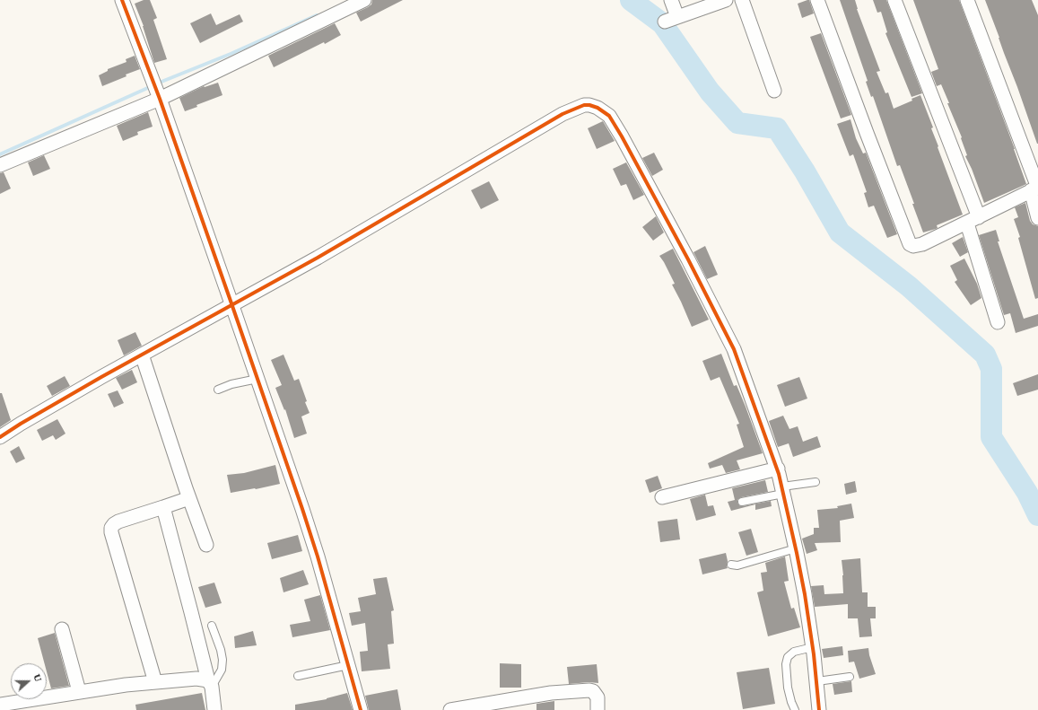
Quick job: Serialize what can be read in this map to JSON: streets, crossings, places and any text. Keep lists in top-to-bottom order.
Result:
{
  "north": "right"
}
